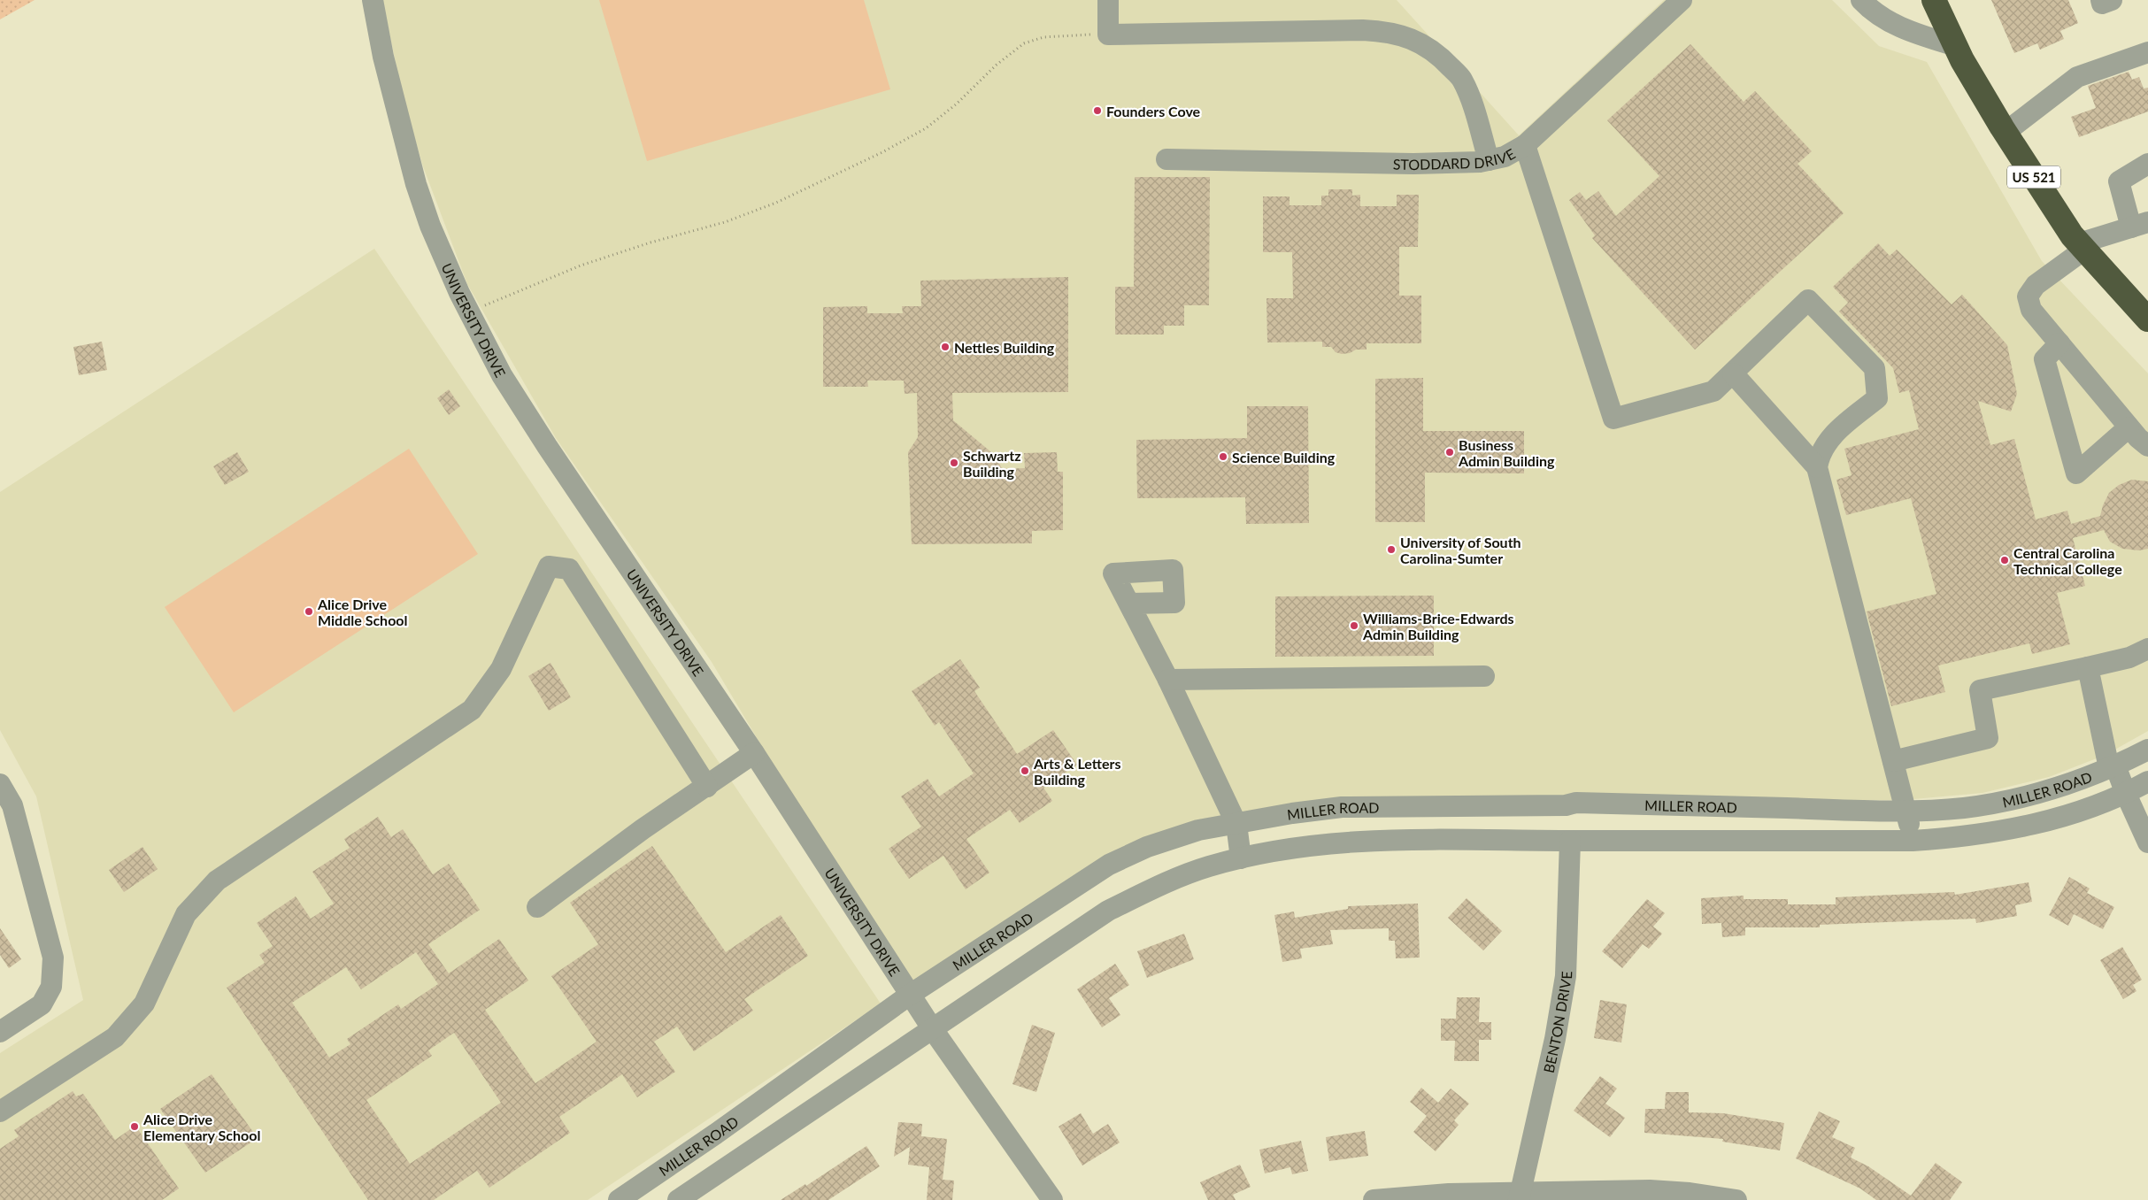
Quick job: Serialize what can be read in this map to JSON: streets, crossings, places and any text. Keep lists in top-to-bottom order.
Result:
{
  "streets": {
    "highway": ["US 521"],
    "street": [
      "STODDARD DRIVE",
      "UNIVERSITY DRIVE",
      "MILLER ROAD",
      "BENTON DRIVE"
    ]
  },
  "crossings": [
    ["UNIVERSITY DRIVE", "MILLER ROAD"],
    ["MILLER ROAD", "BENTON DRIVE"]
  ],
  "places": [
    "Founders Cove",
    "Nettles Building",
    "Business Admin Building",
    "Science Building",
    "Schwartz Building",
    "University of South Carolina-Sumter",
    "Central Carolina Technical College",
    "Alice Drive Middle School",
    "Williams-Brice-Edwards Admin Building",
    "Arts & Letters Building",
    "Alice Drive Elementary School"
  ]
}
